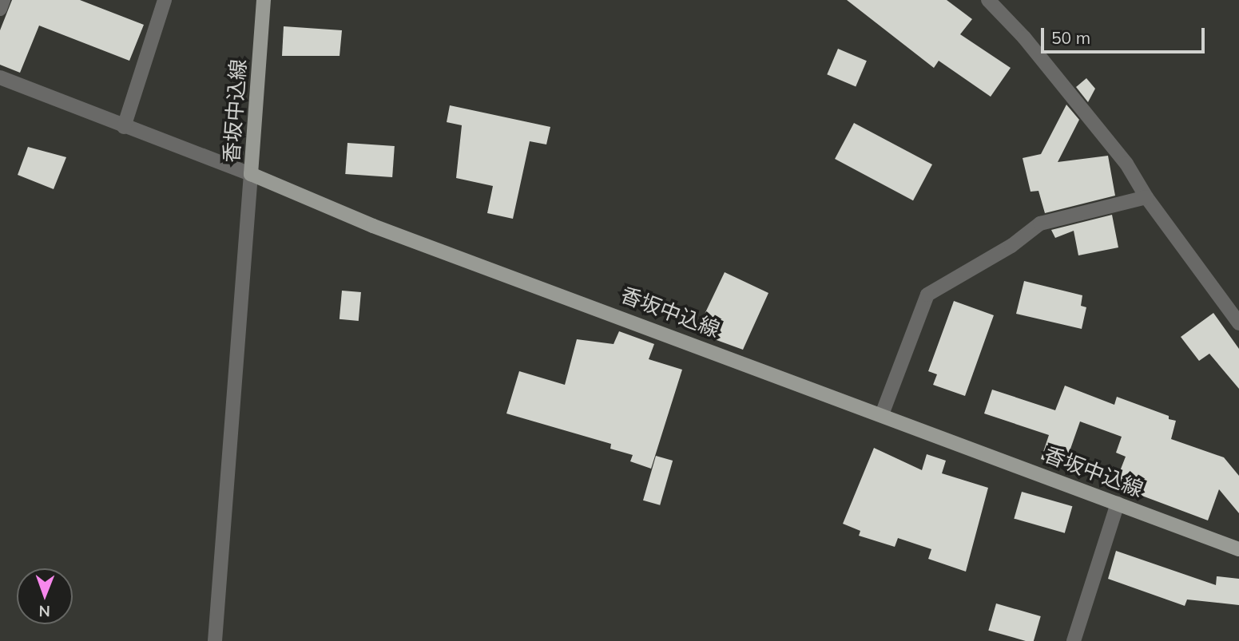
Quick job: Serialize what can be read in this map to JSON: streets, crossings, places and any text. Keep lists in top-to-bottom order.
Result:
{
  "streets": {
    "main road": ["香坂中込線"]
  },
  "scale_bar": "50 m",
  "north": "bottom"
}
